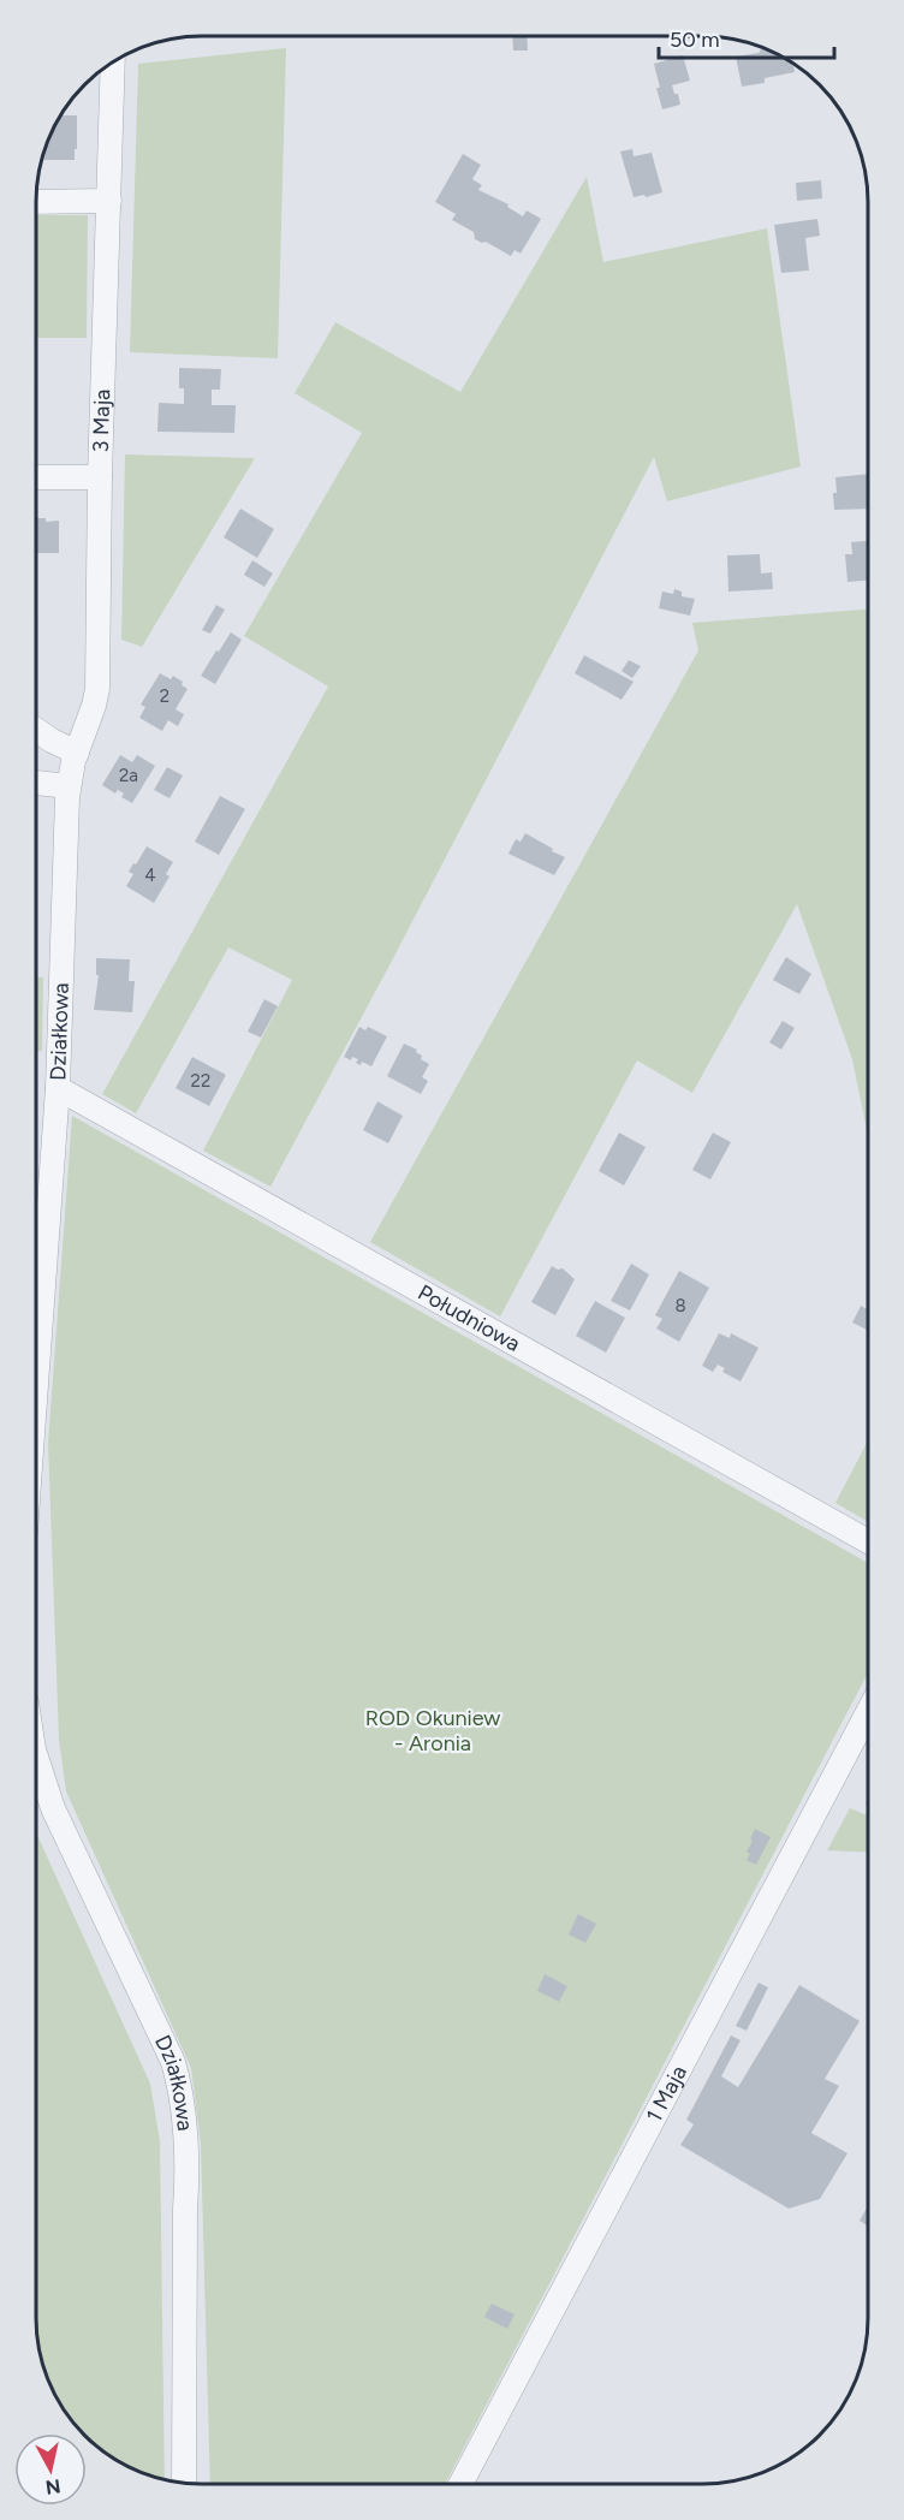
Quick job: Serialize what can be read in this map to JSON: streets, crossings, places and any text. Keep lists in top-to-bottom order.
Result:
{
  "streets": {
    "street": [
      "3 Maja",
      "Działkowa",
      "Południowa",
      "1 Maja"
    ]
  },
  "crossings": [
    ["3 Maja", "Działkowa"],
    ["Działkowa", "Południowa"]
  ],
  "parks": ["ROD Okuniew - Aronia"],
  "house_numbers": [
    "2",
    "2a",
    "4",
    "22",
    "8"
  ],
  "scale_bar": "50 m",
  "north": "bottom"
}
